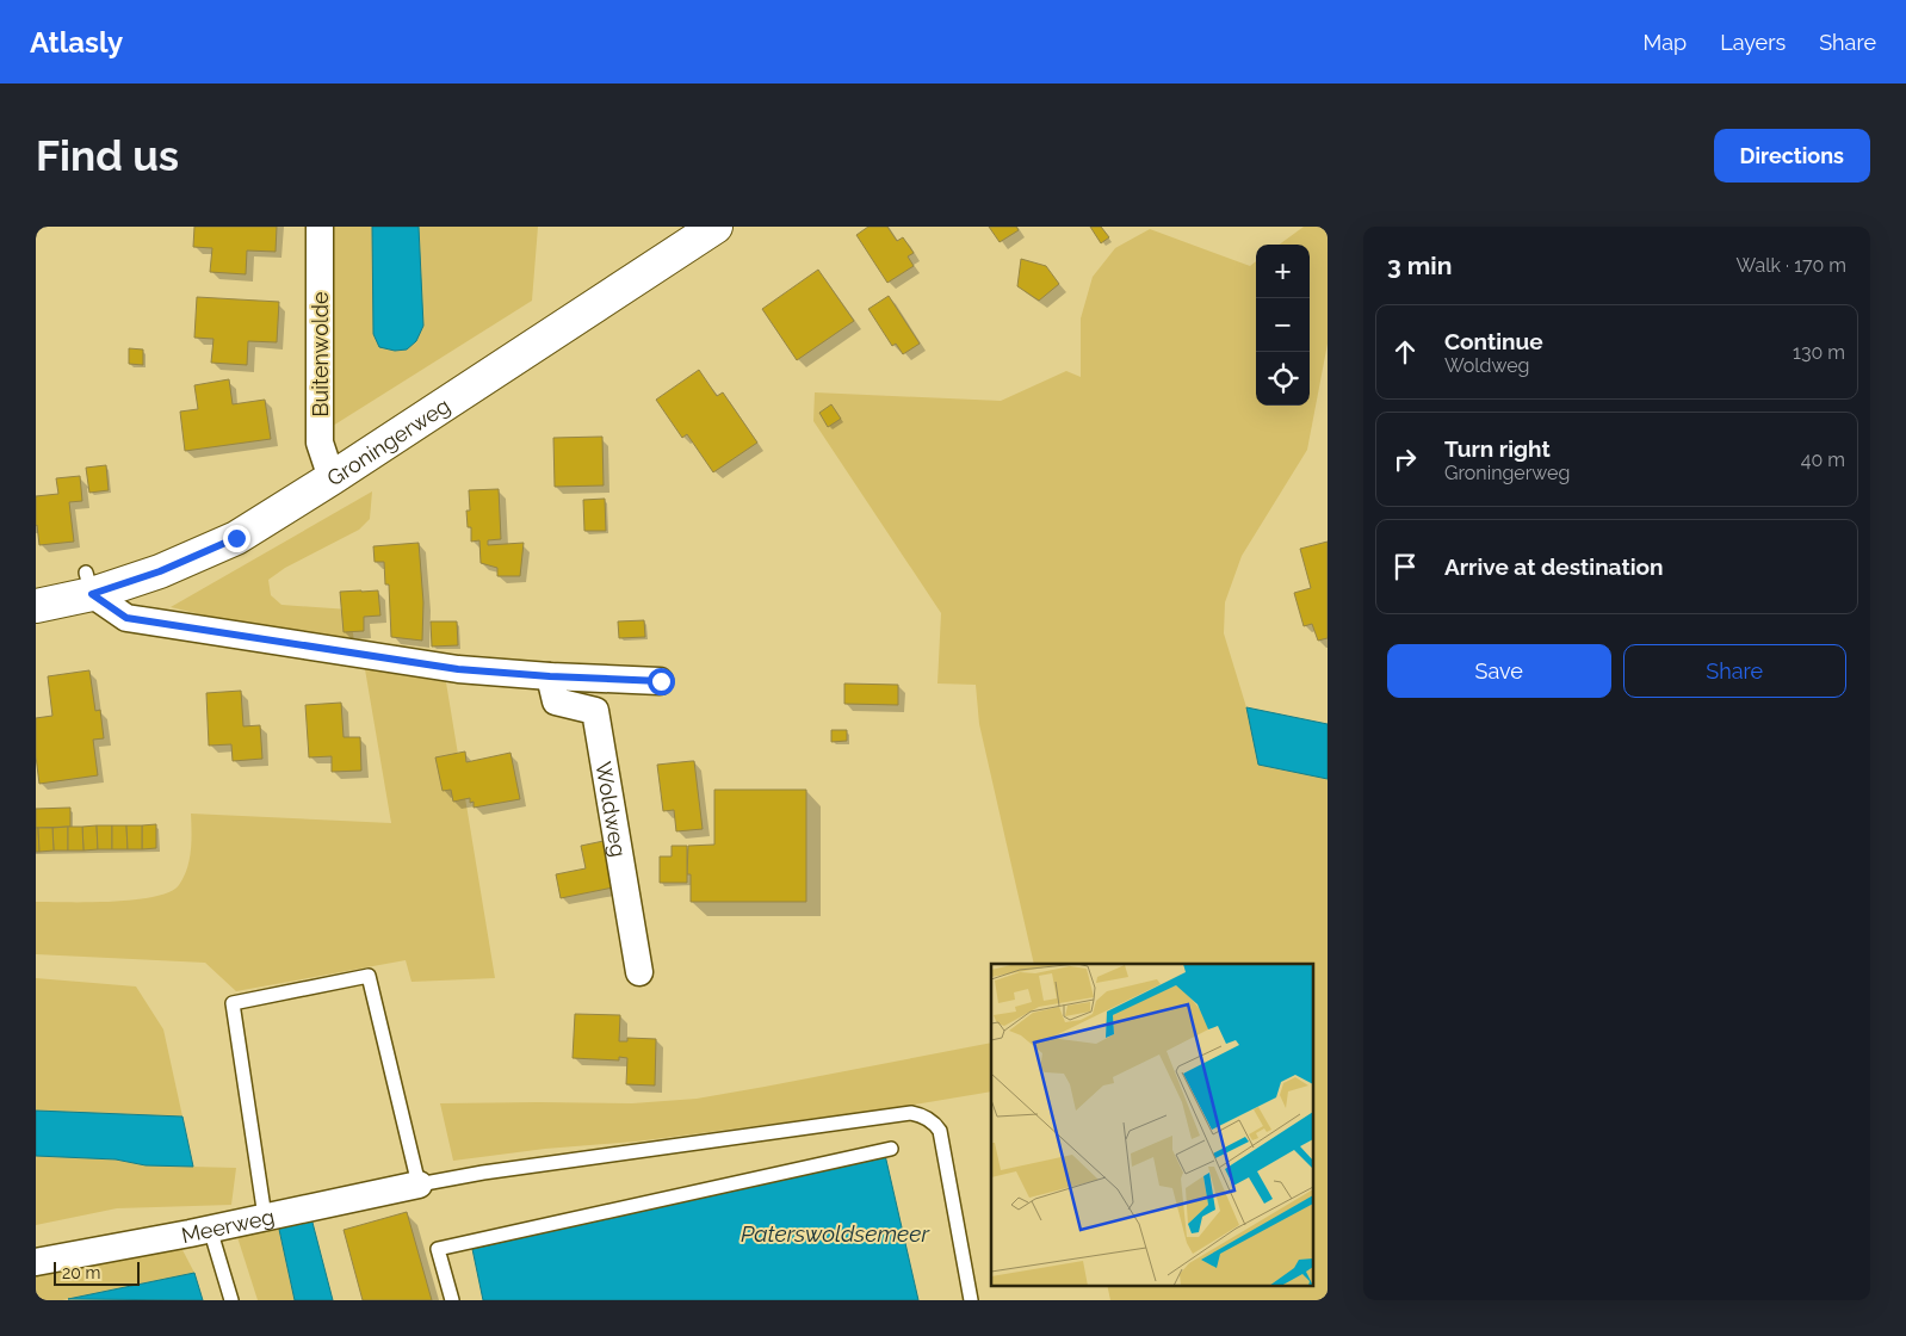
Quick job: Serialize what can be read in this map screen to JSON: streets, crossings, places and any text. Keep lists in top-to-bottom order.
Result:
{
  "streets": {
    "main road": ["Groningerweg"],
    "street": ["Buitenwolde", "Woldweg", "Meerweg"]
  },
  "crossings": [
    ["Buitenwolde", "Groningerweg"]
  ],
  "water": ["Paterswoldsemeer"],
  "scale_bar": "20 m",
  "page": {
    "header": "Atlasly",
    "nav": ["Map", "Layers", "Share"],
    "buttons": [
      "Directions",
      ["Save", "Share"]
    ],
    "title": "Find us",
    "heading": ["3 min", "Walk · 170 m"],
    "map_buttons": ["+", "−"],
    "list": [
      ["Continue", "Woldweg", "130 m"],
      ["Turn right", "Groningerweg", "40 m"],
      "Arrive at destination"
    ],
    "scale": "20 m"
  }
}
